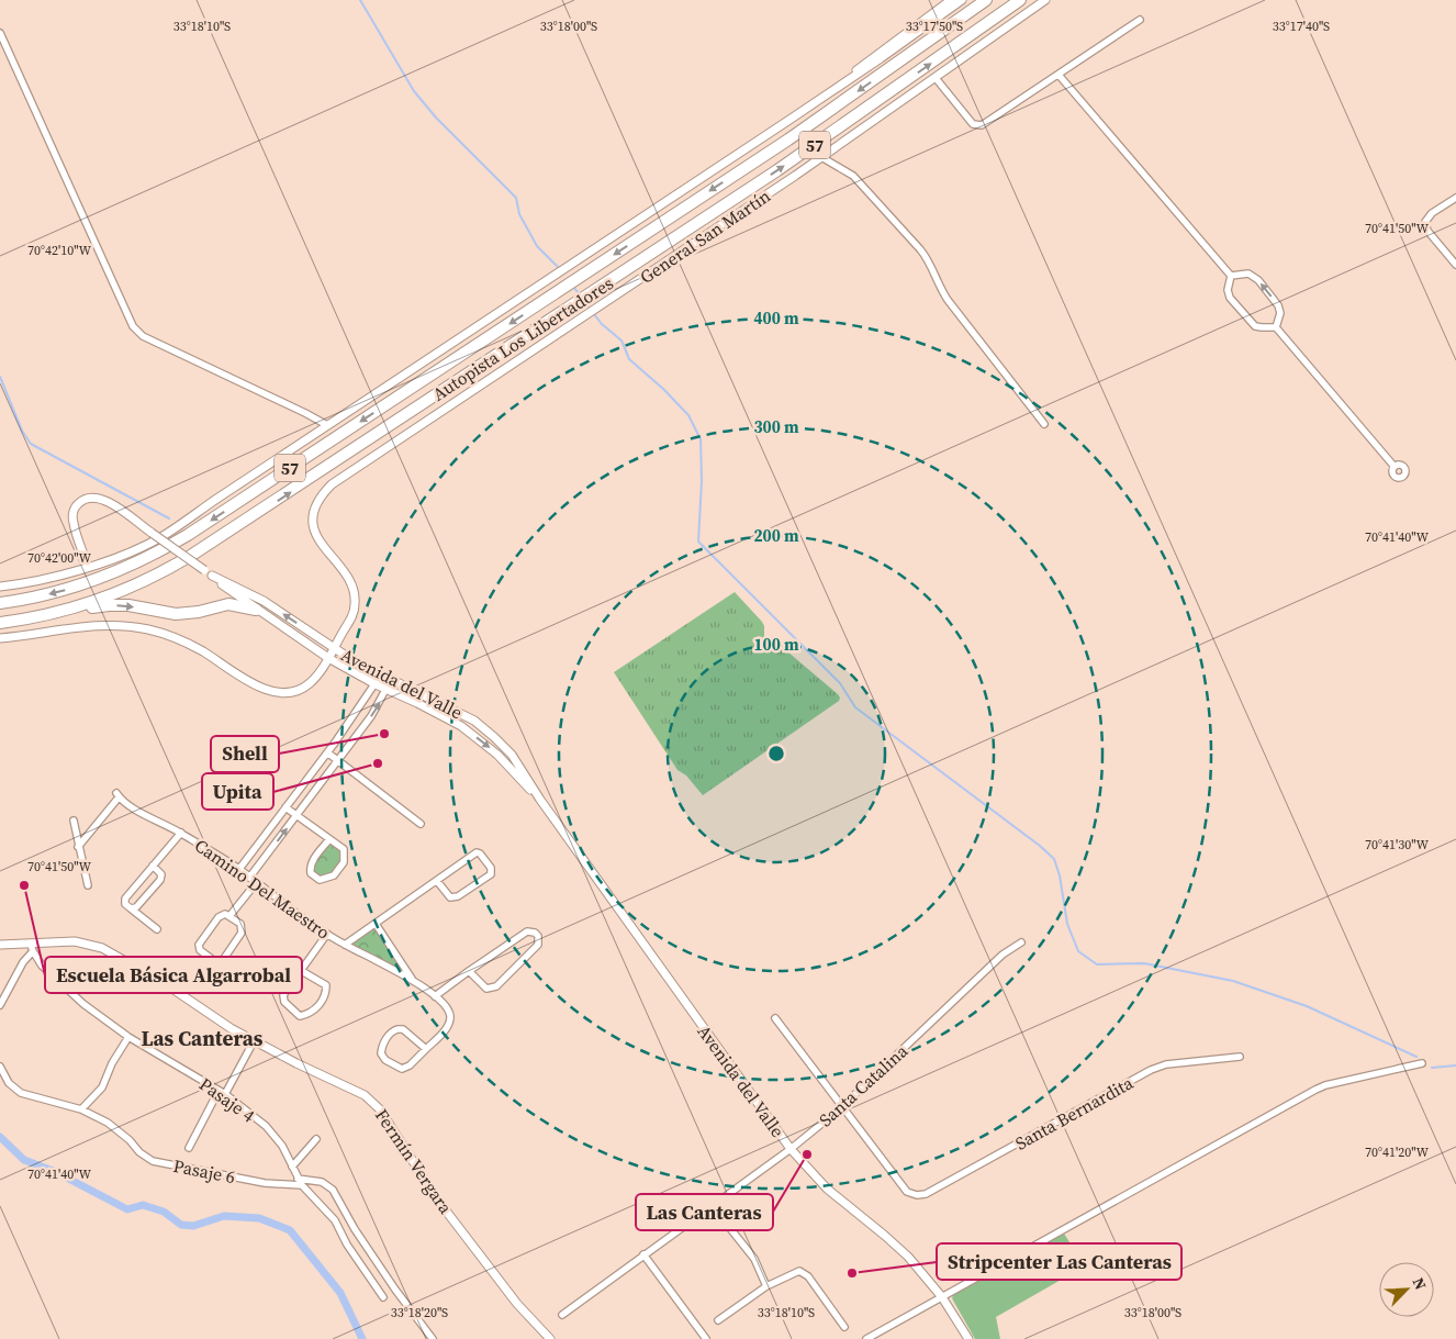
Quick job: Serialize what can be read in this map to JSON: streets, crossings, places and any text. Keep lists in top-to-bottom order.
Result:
{
  "streets": {
    "highway": ["57", "Autopista Los Libertadores"],
    "street": [
      "General San Martín",
      "Avenida del Valle",
      "Camino Del Maestro",
      "Santa Catalina",
      "Pasaje 4",
      "Santa Bernardita",
      "Fermín Vergara",
      "Pasaje 6"
    ]
  },
  "crossings": [
    ["General San Martín", "Avenida del Valle"],
    ["Avenida del Valle", "Santa Catalina"],
    ["Santa Catalina", "Santa Bernardita"],
    ["Pasaje 4", "Fermín Vergara"],
    ["Pasaje 4", "Pasaje 6"]
  ],
  "districts": ["Las Canteras"],
  "places": [
    "Shell",
    "Upita",
    "Escuela Básica Algarrobal",
    "Las Canteras",
    "Stripcenter Las Canteras"
  ],
  "north": "top right",
  "coordinates": [
    "33°17'50\"S",
    "33°17'40\"S",
    "33°18'10\"S",
    "33°18'00\"S",
    "70°41'50\"W",
    "70°42'10\"W",
    "70°41'40\"W",
    "70°42'00\"W",
    "70°41'30\"W",
    "70°41'20\"W",
    "33°18'20\"S"
  ],
  "rings": [
    "400 m",
    "300 m",
    "200 m",
    "100 m"
  ]
}
